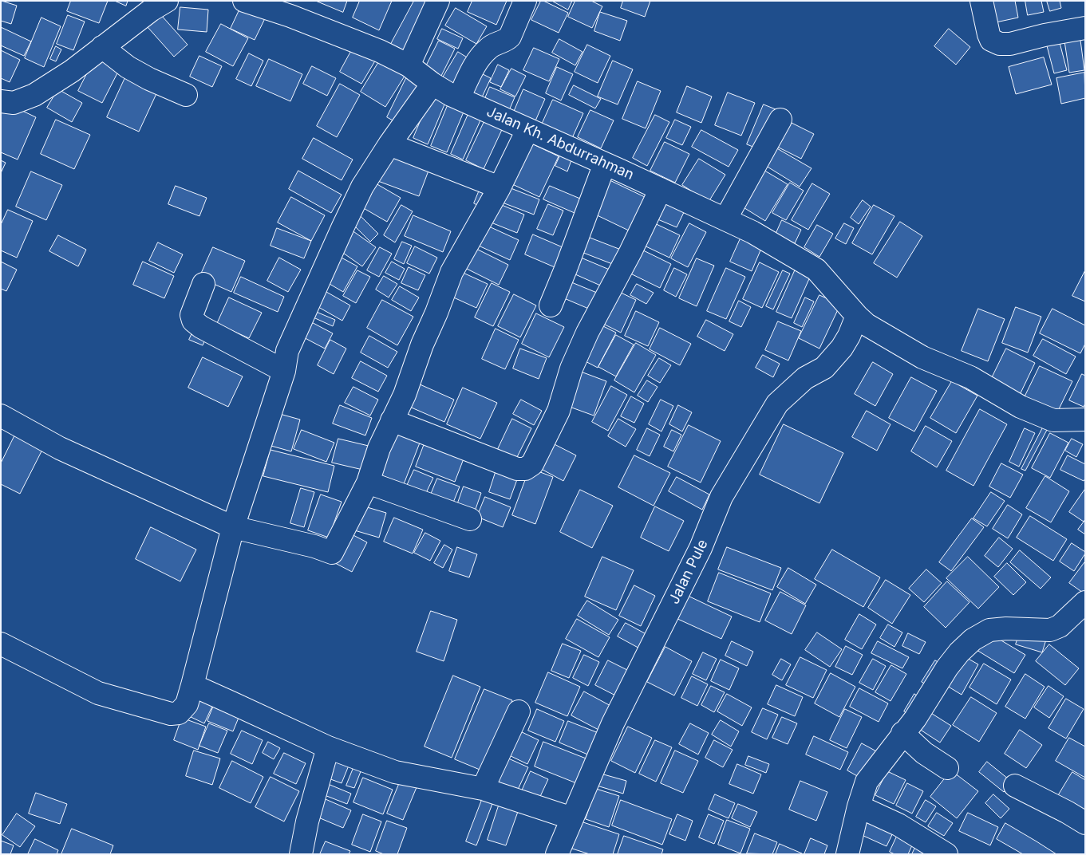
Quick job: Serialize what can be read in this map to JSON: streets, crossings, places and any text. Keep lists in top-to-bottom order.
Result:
{
  "streets": {
    "street": ["Jalan Kh. Abdurrahman", "Jalan Pule"]
  },
  "crossings": [
    ["Jalan Kh. Abdurrahman", "Jalan Pule"]
  ]
}
